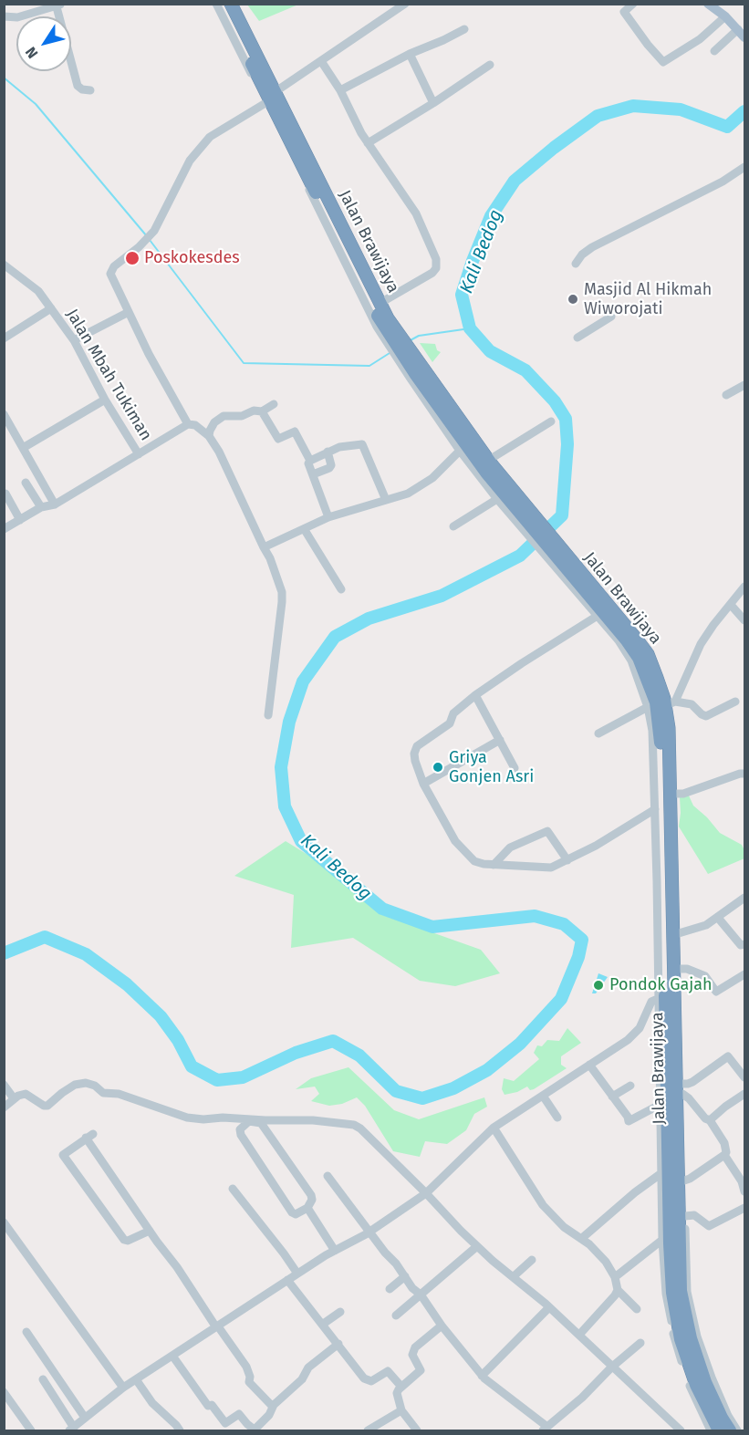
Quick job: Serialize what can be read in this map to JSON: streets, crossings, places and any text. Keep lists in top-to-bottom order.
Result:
{
  "streets": {
    "highway": ["Jalan Brawijaya"],
    "street": ["Jalan Mbah Tukiman"]
  },
  "water": ["Kali Bedog"],
  "places": [
    "Poskokesdes",
    "Masjid Al Hikmah Wiworojati",
    "Griya Gonjen Asri",
    "Pondok Gajah"
  ],
  "north": "bottom left"
}
